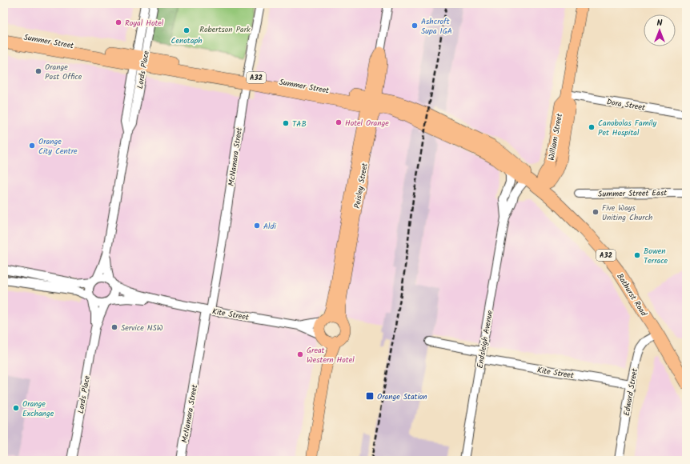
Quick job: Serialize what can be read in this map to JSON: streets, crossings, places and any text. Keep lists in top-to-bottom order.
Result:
{
  "streets": {
    "highway": ["Summer Street", "A32", "Bathurst Road"],
    "main road": ["William Street", "Peisley Street"],
    "street": [
      "Lords Place",
      "Dora Street",
      "McNamara Street",
      "Summer Street East",
      "Kite Street",
      "Endsleigh Avenue",
      "Edward Street"
    ]
  },
  "crossings": [
    ["Summer Street", "Lords Place"],
    ["Summer Street", "William Street"],
    ["Summer Street", "McNamara Street"],
    ["Summer Street", "Peisley Street"],
    ["Summer Street", "Bathurst Road"],
    ["Summer Street", "Endsleigh Avenue"],
    ["Lords Place", "Kite Street"],
    ["Dora Street", "William Street"],
    ["William Street", "Bathurst Road"],
    ["McNamara Street", "Kite Street"],
    ["Peisley Street", "Kite Street"],
    ["Bathurst Road", "Edward Street"],
    ["Kite Street", "Endsleigh Avenue"],
    ["Kite Street", "Edward Street"]
  ],
  "parks": ["Robertson Park"],
  "places": {
    "other": [
      "Royal Hotel",
      "Ashcroft Supa IGA",
      "Cenotaph",
      "Orange Post Office",
      "Hotel Orange",
      "TAB",
      "Canobolas Family Pet Hospital",
      "Orange City Centre",
      "Five Ways Uniting Church",
      "Aldi",
      "Bowen Terrace",
      "Service NSW",
      "Great Western Hotel",
      "Orange Exchange"
    ],
    "transit": ["Orange Station"]
  },
  "north": "top"
}
